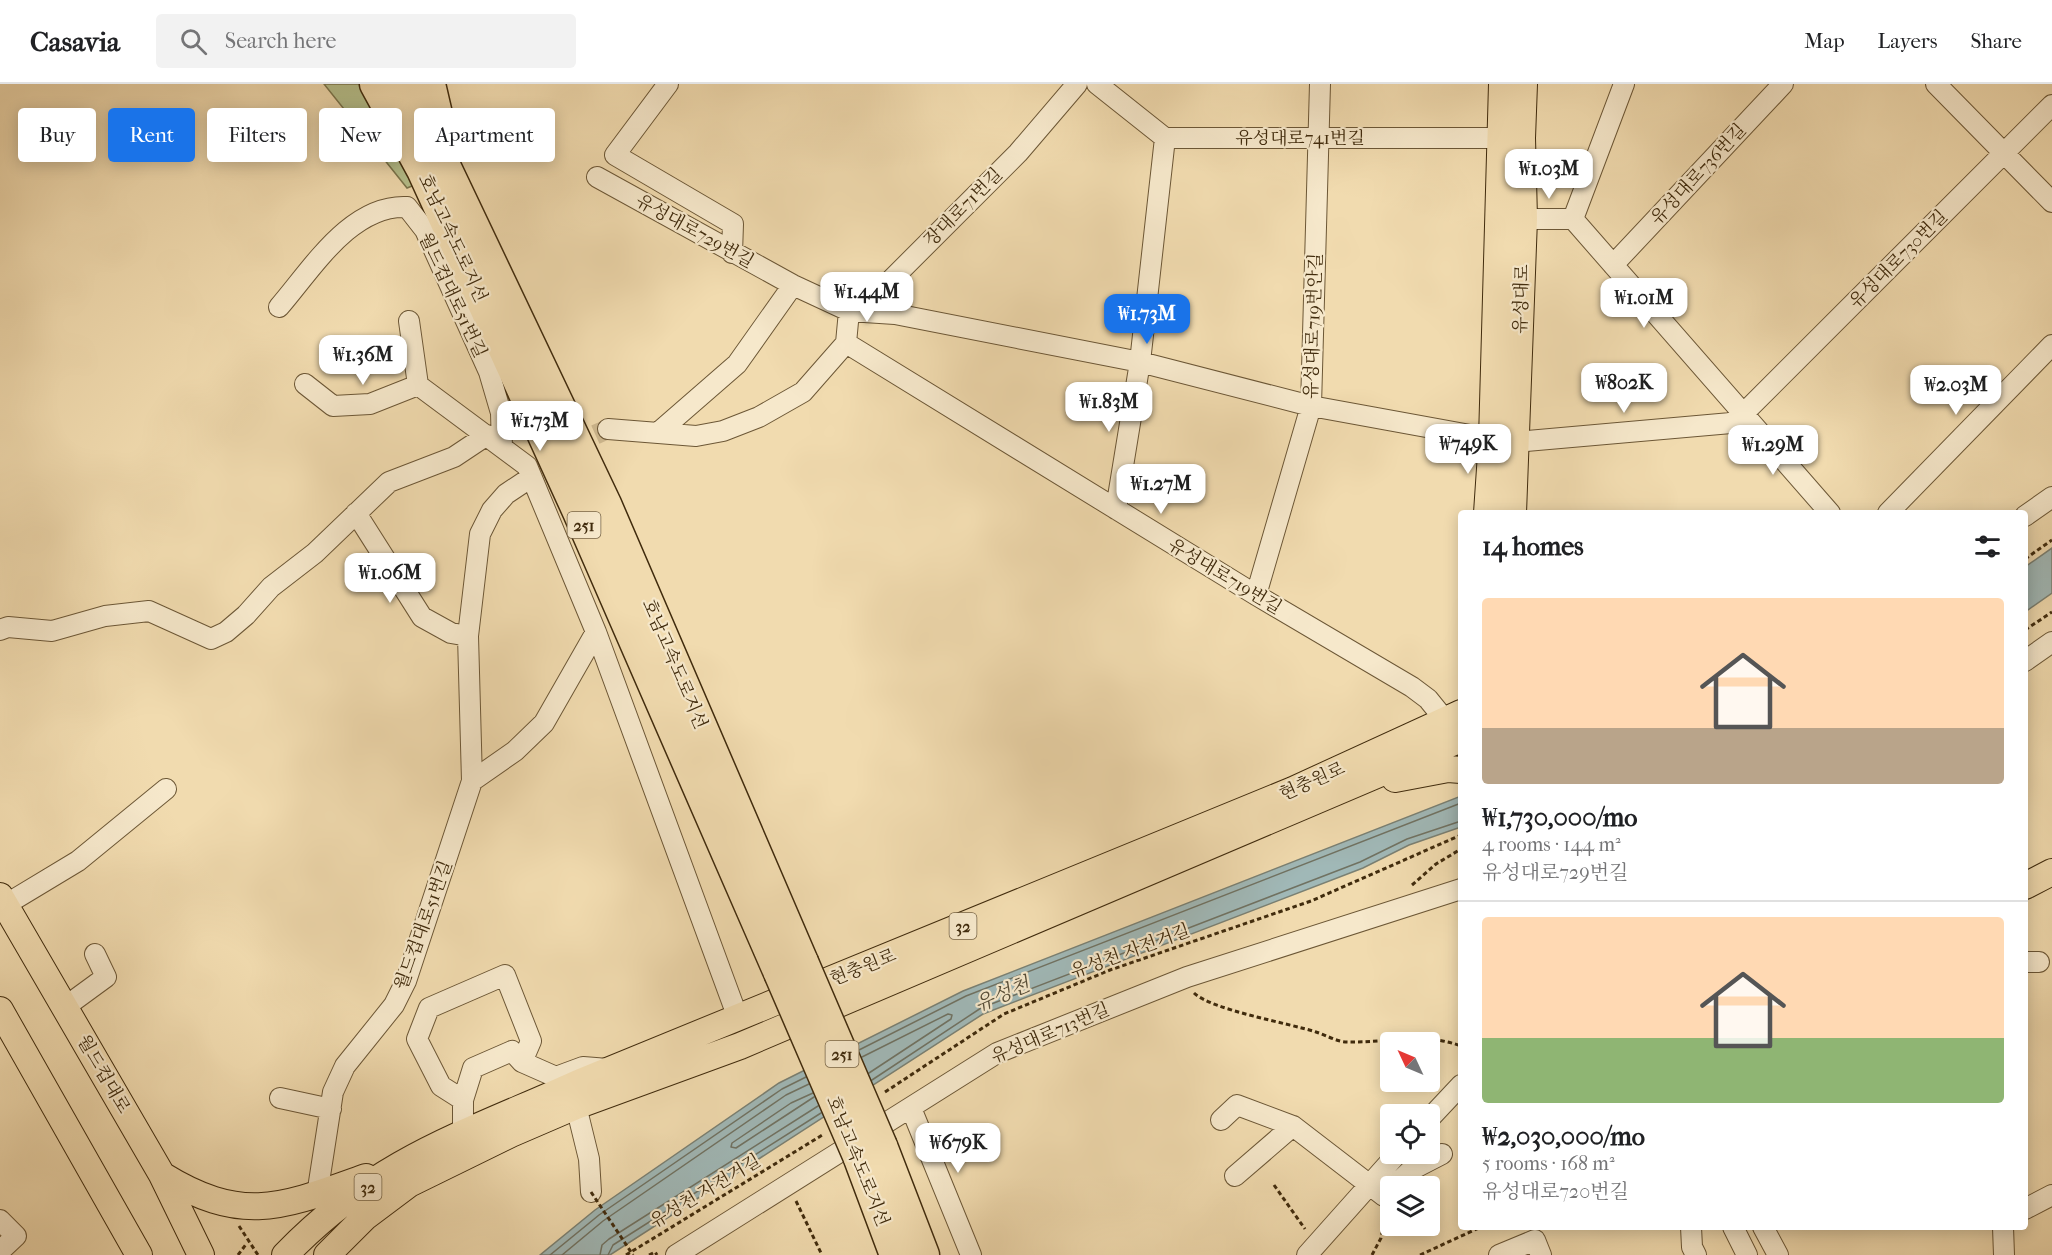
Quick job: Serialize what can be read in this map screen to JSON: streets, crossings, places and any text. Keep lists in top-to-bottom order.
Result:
{
  "streets": {
    "highway": ["호남고속도로지선", "251"],
    "main road": [
      "유성대로",
      "현충원로",
      "32",
      "월드컵대로"
    ],
    "street": [
      "유성대로741번길",
      "유성대로736번길",
      "장대로71번길",
      "유성대로729번길",
      "유성대로730번길",
      "월드컵대로51번길",
      "유성대로719번안길",
      "유성대로719번길",
      "유성대로713번길"
    ],
    "path": ["유성천 자전거길"]
  },
  "crossings": [
    ["유성대로741번길", "유성대로"],
    ["유성대로741번길", "유성대로719번안길"],
    ["장대로71번길", "유성대로729번길"],
    ["유성대로729번길", "유성대로730번길"],
    ["유성대로729번길", "유성대로"],
    ["유성대로729번길", "유성대로719번안길"],
    ["유성대로730번길", "유성대로"],
    ["유성대로719번안길", "유성대로719번길"],
    ["유성대로719번길", "현충원로"],
    ["유성천 자전거길", "유성대로713번길"]
  ],
  "water": ["유성천"],
  "north": "top left",
  "page": {
    "header": "Casavia",
    "search": "Search here",
    "nav": ["Map", "Layers", "Share"],
    "chip": [
      "Buy",
      "Rent",
      "Filters",
      "New",
      "Apartment"
    ],
    "price": [
      "₩1.03M",
      "₩1.44M",
      "₩1.01M",
      "₩1.73M",
      "₩1.36M",
      "₩802K",
      "₩2.03M",
      "₩1.83M",
      "₩1.73M",
      "₩749K",
      "₩1.29M",
      "₩1.27M",
      "₩1.06M",
      "₩679K"
    ],
    "heading": "14 homes",
    "list": [
      {
        "name": "₩1,730,000/mo",
        "note": "4 rooms · 144 m² · 유성대로729번길"
      },
      {
        "name": "₩2,030,000/mo",
        "note": "5 rooms · 168 m² · 유성대로720번길"
      }
    ]
  }
}
